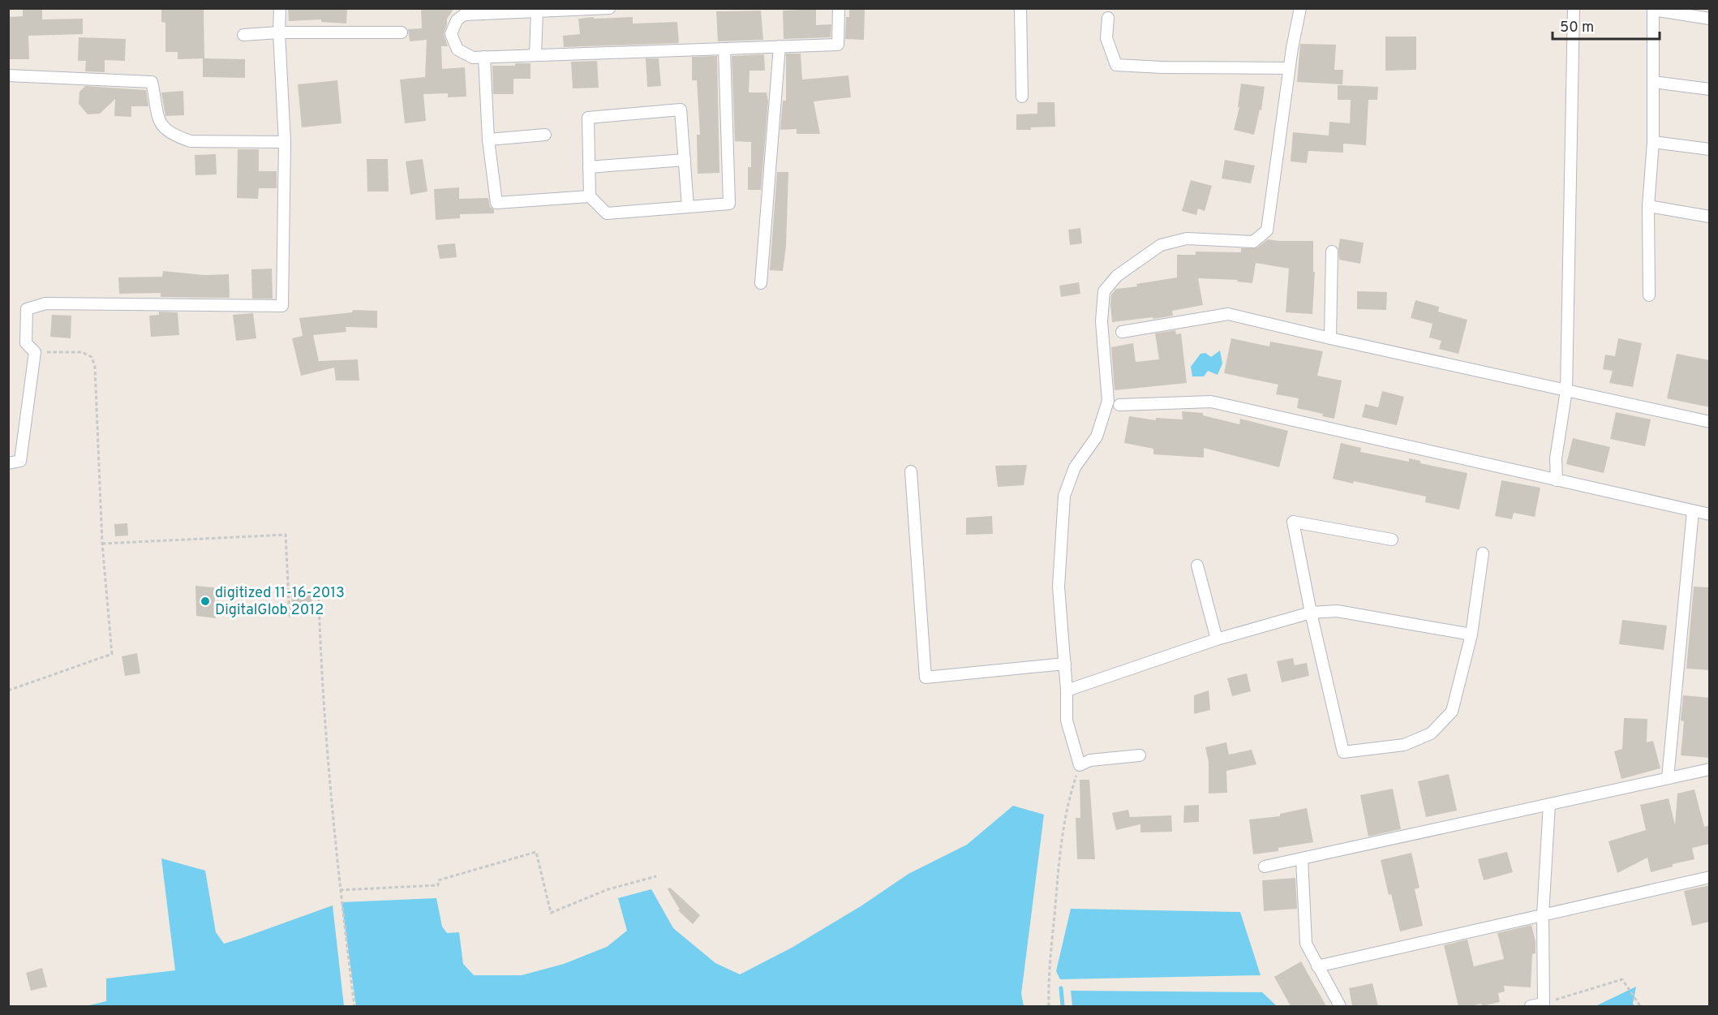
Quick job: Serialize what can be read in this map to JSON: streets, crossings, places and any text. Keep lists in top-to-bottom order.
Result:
{
  "places": ["digitized 11-16-2013 DigitalGlob 2012"],
  "scale_bar": "50 m"
}
